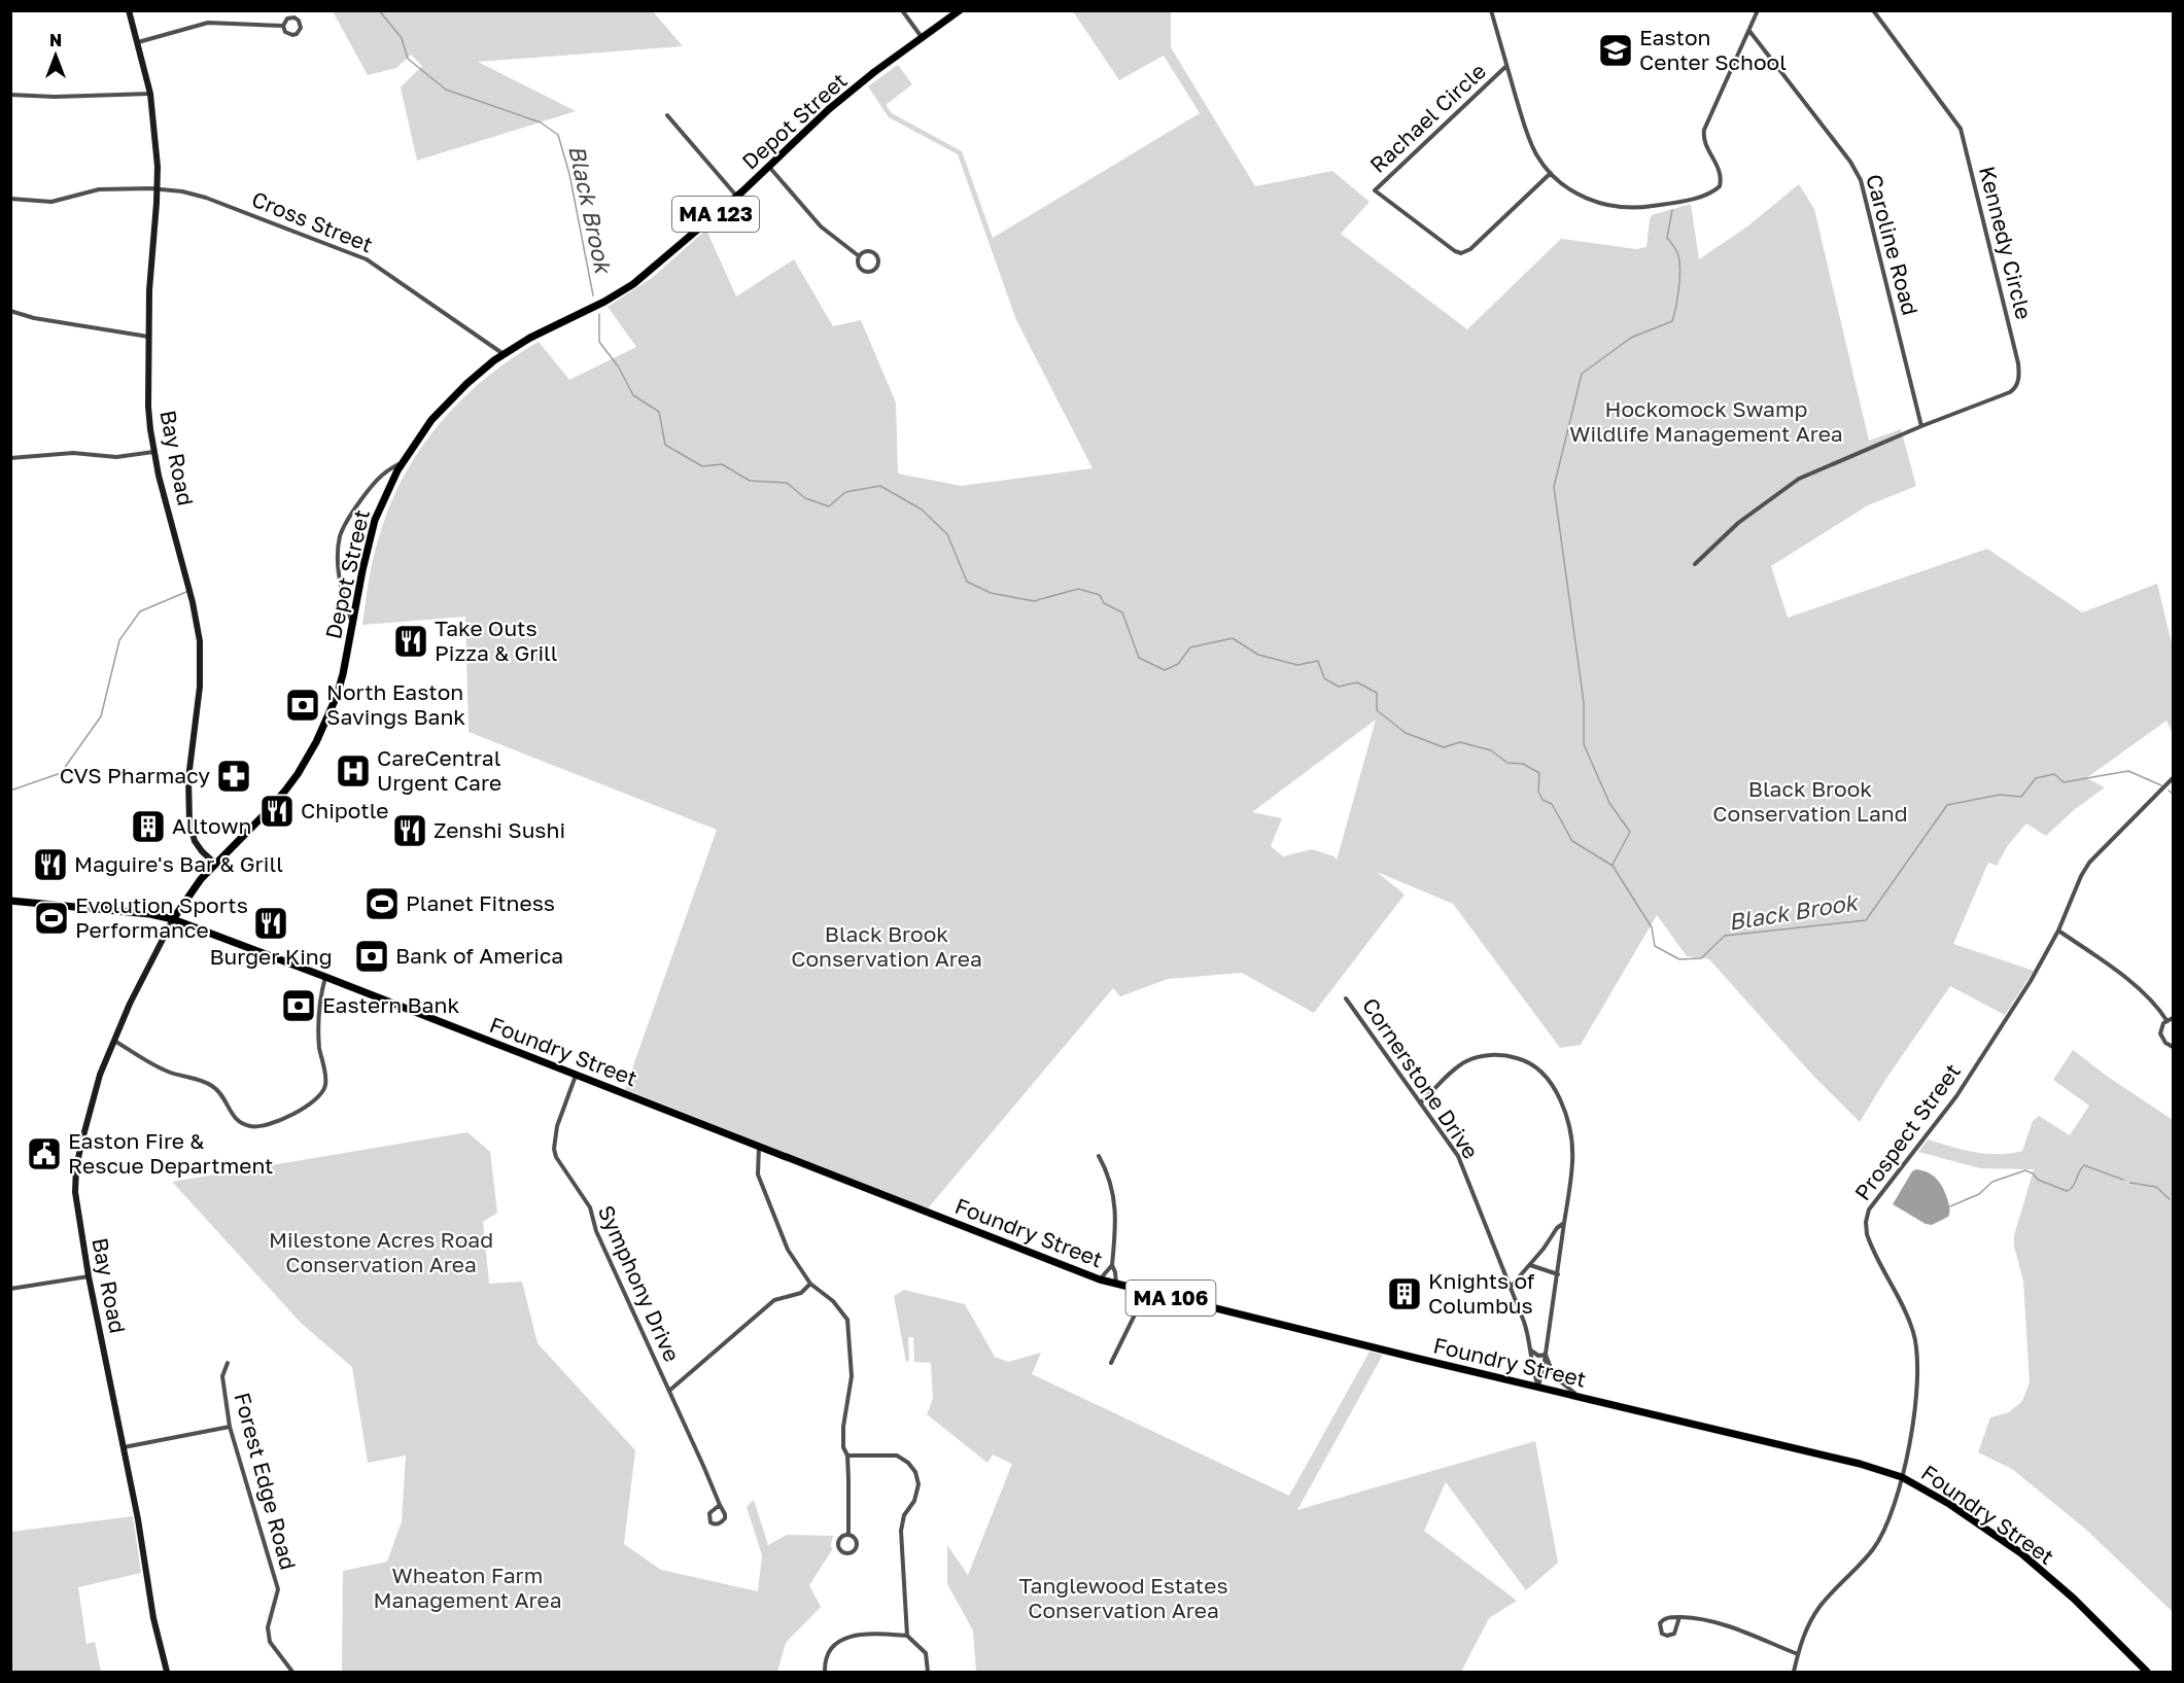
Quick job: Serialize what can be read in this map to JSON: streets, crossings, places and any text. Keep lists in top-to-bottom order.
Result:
{
  "streets": {
    "main road": [
      "Depot Street",
      "MA 123",
      "Bay Road",
      "Foundry Street",
      "MA 106"
    ],
    "street": [
      "Rachael Circle",
      "Cross Street",
      "Kennedy Circle",
      "Caroline Road",
      "Cornerstone Drive",
      "Prospect Street",
      "Symphony Drive",
      "Forest Edge Road"
    ]
  },
  "crossings": [
    ["Depot Street", "Cross Street"],
    ["Depot Street", "Bay Road"],
    ["Depot Street", "Foundry Street"],
    ["Cross Street", "Bay Road"],
    ["Kennedy Circle", "Caroline Road"],
    ["Bay Road", "Foundry Street"],
    ["Foundry Street", "Cornerstone Drive"],
    ["Foundry Street", "Prospect Street"],
    ["Foundry Street", "Symphony Drive"]
  ],
  "water": ["Black Brook"],
  "parks": [
    "Hockomock Swamp Wildlife Management Area",
    "Black Brook Conservation Land",
    "Black Brook Conservation Area",
    "Milestone Acres Road Conservation Area",
    "Wheaton Farm Management Area",
    "Tanglewood Estates Conservation Area"
  ],
  "places": {
    "school or university": ["Easton Center School"],
    "restaurant": [
      "Take Outs Pizza & Grill",
      "Chipotle",
      "Zenshi Sushi",
      "Maguire's Bar & Grill",
      "Burger King"
    ],
    "bank": ["North Easton Savings Bank", "Bank of America", "Eastern Bank"],
    "hospital": ["CareCentral Urgent Care"],
    "pharmacy": ["CVS Pharmacy"],
    "building": ["Alltown", "Knights of Columbus"],
    "sports": ["Planet Fitness", "Evolution Sports Performance"],
    "public building": ["Easton Fire & Rescue Department"]
  },
  "north": "top"
}
